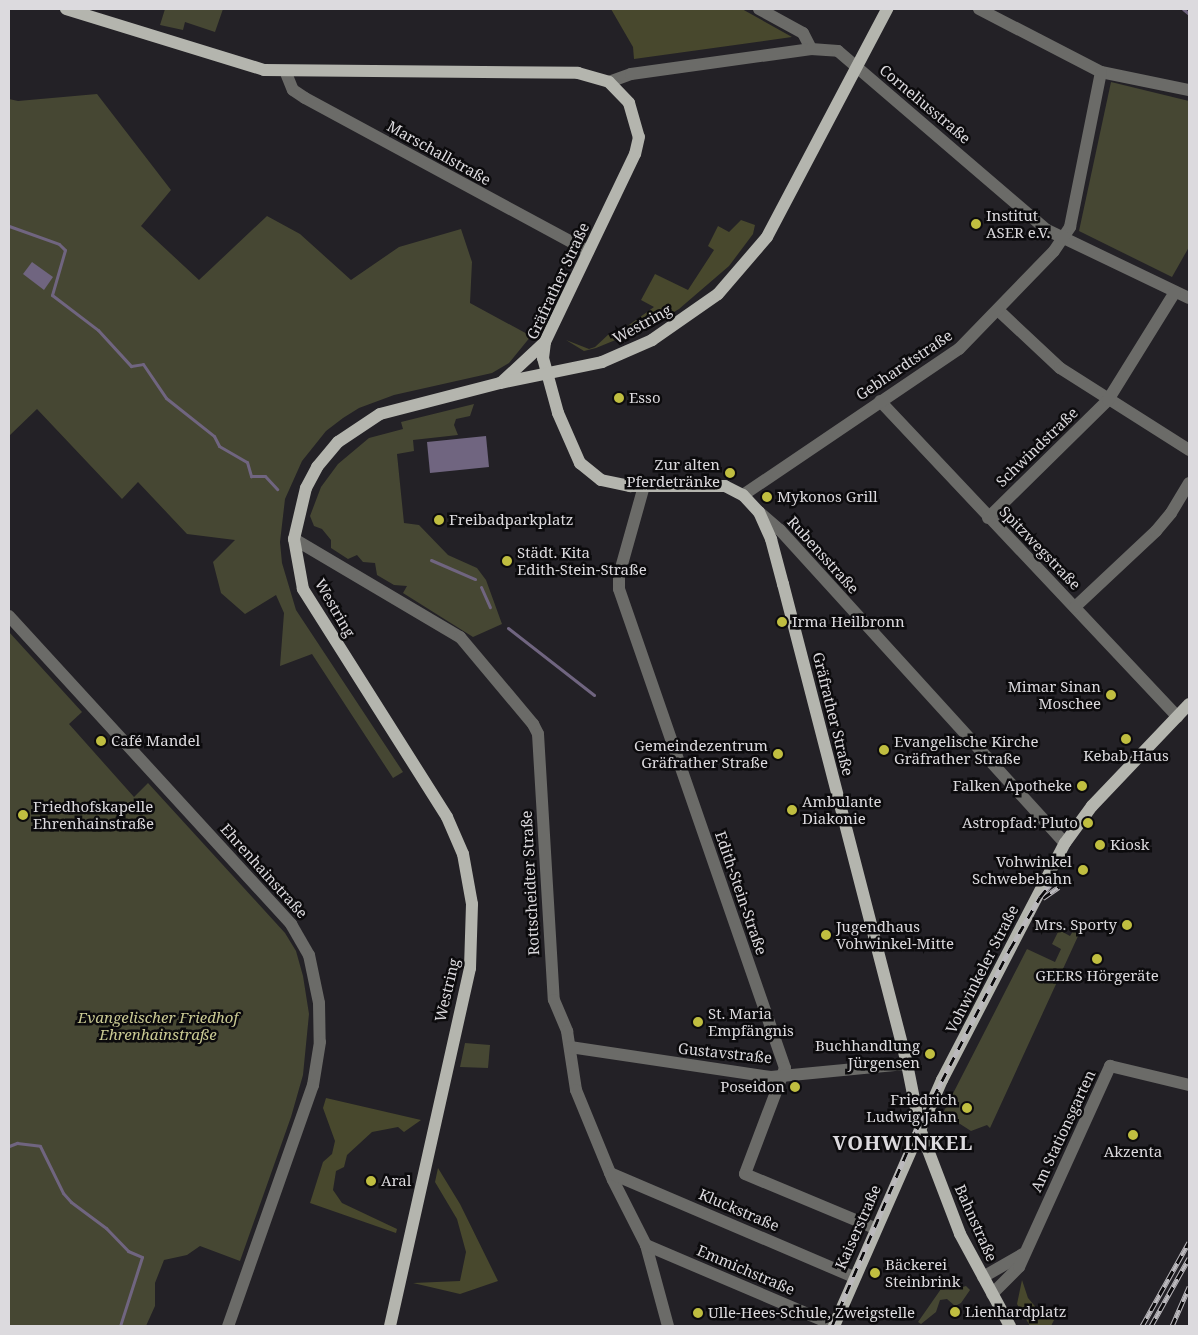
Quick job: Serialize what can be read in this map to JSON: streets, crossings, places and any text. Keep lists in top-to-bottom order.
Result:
{
  "streets": {
    "main road": [
      "Gräfrather Straße",
      "Westring",
      "Vohwinkeler Straße",
      "Bahnstraße",
      "Kaiserstraße"
    ],
    "street": [
      "Corneliusstraße",
      "Marschallstraße",
      "Gebhardtstraße",
      "Schwindstraße",
      "Spitzwegstraße",
      "Rubensstraße",
      "Ehrenhainstraße",
      "Rottscheidter Straße",
      "Edith-Stein-Straße",
      "Gustavstraße",
      "Am Stationsgarten",
      "Kluckstraße",
      "Emmichstraße"
    ]
  },
  "crossings": [
    ["Corneliusstraße", "Gräfrather Straße"],
    ["Corneliusstraße", "Westring"],
    ["Corneliusstraße", "Gebhardtstraße"],
    ["Corneliusstraße", "Schwindstraße"],
    ["Marschallstraße", "Gräfrather Straße"],
    ["Gräfrather Straße", "Westring"],
    ["Gräfrather Straße", "Gebhardtstraße"],
    ["Gräfrather Straße", "Rubensstraße"],
    ["Gräfrather Straße", "Edith-Stein-Straße"],
    ["Gräfrather Straße", "Vohwinkeler Straße"],
    ["Gräfrather Straße", "Gustavstraße"],
    ["Gräfrather Straße", "Bahnstraße"],
    ["Gräfrather Straße", "Kaiserstraße"],
    ["Westring", "Rottscheidter Straße"],
    ["Gebhardtstraße", "Spitzwegstraße"],
    ["Schwindstraße", "Spitzwegstraße"],
    ["Spitzwegstraße", "Vohwinkeler Straße"],
    ["Rubensstraße", "Vohwinkeler Straße"],
    ["Rottscheidter Straße", "Gustavstraße"],
    ["Rottscheidter Straße", "Kluckstraße"],
    ["Rottscheidter Straße", "Emmichstraße"],
    ["Edith-Stein-Straße", "Gustavstraße"],
    ["Edith-Stein-Straße", "Kaiserstraße"],
    ["Vohwinkeler Straße", "Bahnstraße"],
    ["Vohwinkeler Straße", "Kaiserstraße"],
    ["Am Stationsgarten", "Bahnstraße"],
    ["Kluckstraße", "Kaiserstraße"],
    ["Bahnstraße", "Kaiserstraße"],
    ["Kaiserstraße", "Emmichstraße"]
  ],
  "districts": ["VOHWINKEL"],
  "parks": ["Evangelischer Friedhof Ehrenhainstraße"],
  "places": [
    "Institut ASER e.V.",
    "Esso",
    "Zur alten Pferdetränke",
    "Mykonos Grill",
    "Freibadparkplatz",
    "Städt. Kita Edith-Stein-Straße",
    "Irma Heilbronn",
    "Mimar Sinan Moschee",
    "Kebab Haus",
    "Café Mandel",
    "Evangelische Kirche Gräfrather Straße",
    "Gemeindezentrum Gräfrather Straße",
    "Falken Apotheke",
    "Ambulante Diakonie",
    "Friedhofskapelle Ehrenhainstraße",
    "Astropfad: Pluto",
    "Kiosk",
    "Vohwinkel Schwebebahn",
    "Mrs. Sporty",
    "Jugendhaus Vohwinkel-Mitte",
    "GEERS Hörgeräte",
    "St. Maria Empfängnis",
    "Buchhandlung Jürgensen",
    "Poseidon",
    "Friedrich Ludwig Jahn",
    "Akzenta",
    "Aral",
    "Bäckerei Steinbrink",
    "Lienhardplatz",
    "Ulle-Hees-Schule, Zweigstelle"
  ]
}
